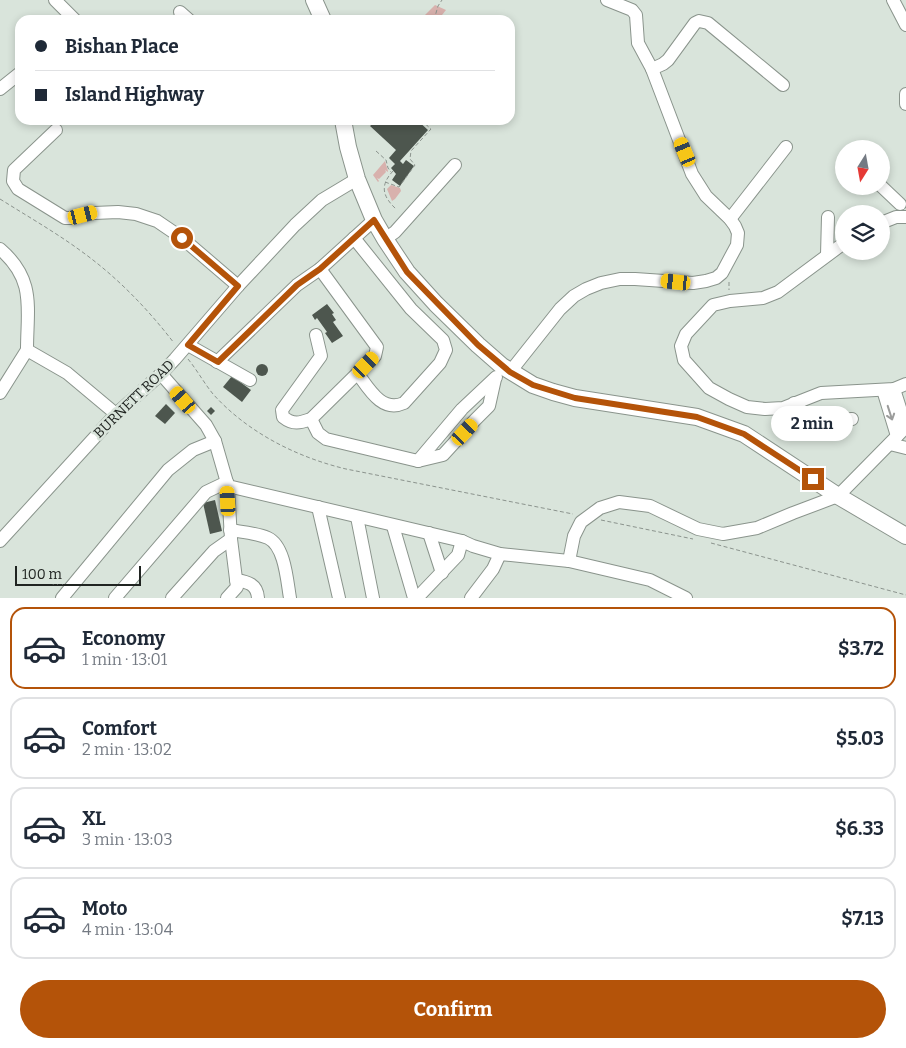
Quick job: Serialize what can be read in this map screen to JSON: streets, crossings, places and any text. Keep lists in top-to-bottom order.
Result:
{
  "streets": {
    "street": ["BURNETT ROAD"]
  },
  "scale_bar": "100 m",
  "north": "bottom",
  "page": {
    "banner": ["Bishan Place", "Island Highway"],
    "bubble": "2 min",
    "scale": "100 m",
    "list": [
      {
        "name": "Economy",
        "note": "1 min · 13:01",
        "value": "$3.72"
      },
      {
        "name": "Comfort",
        "note": "2 min · 13:02",
        "value": "$5.03"
      },
      {
        "name": "XL",
        "note": "3 min · 13:03",
        "value": "$6.33"
      },
      {
        "name": "Moto",
        "note": "4 min · 13:04",
        "value": "$7.13"
      }
    ],
    "buttons": "Confirm"
  }
}
